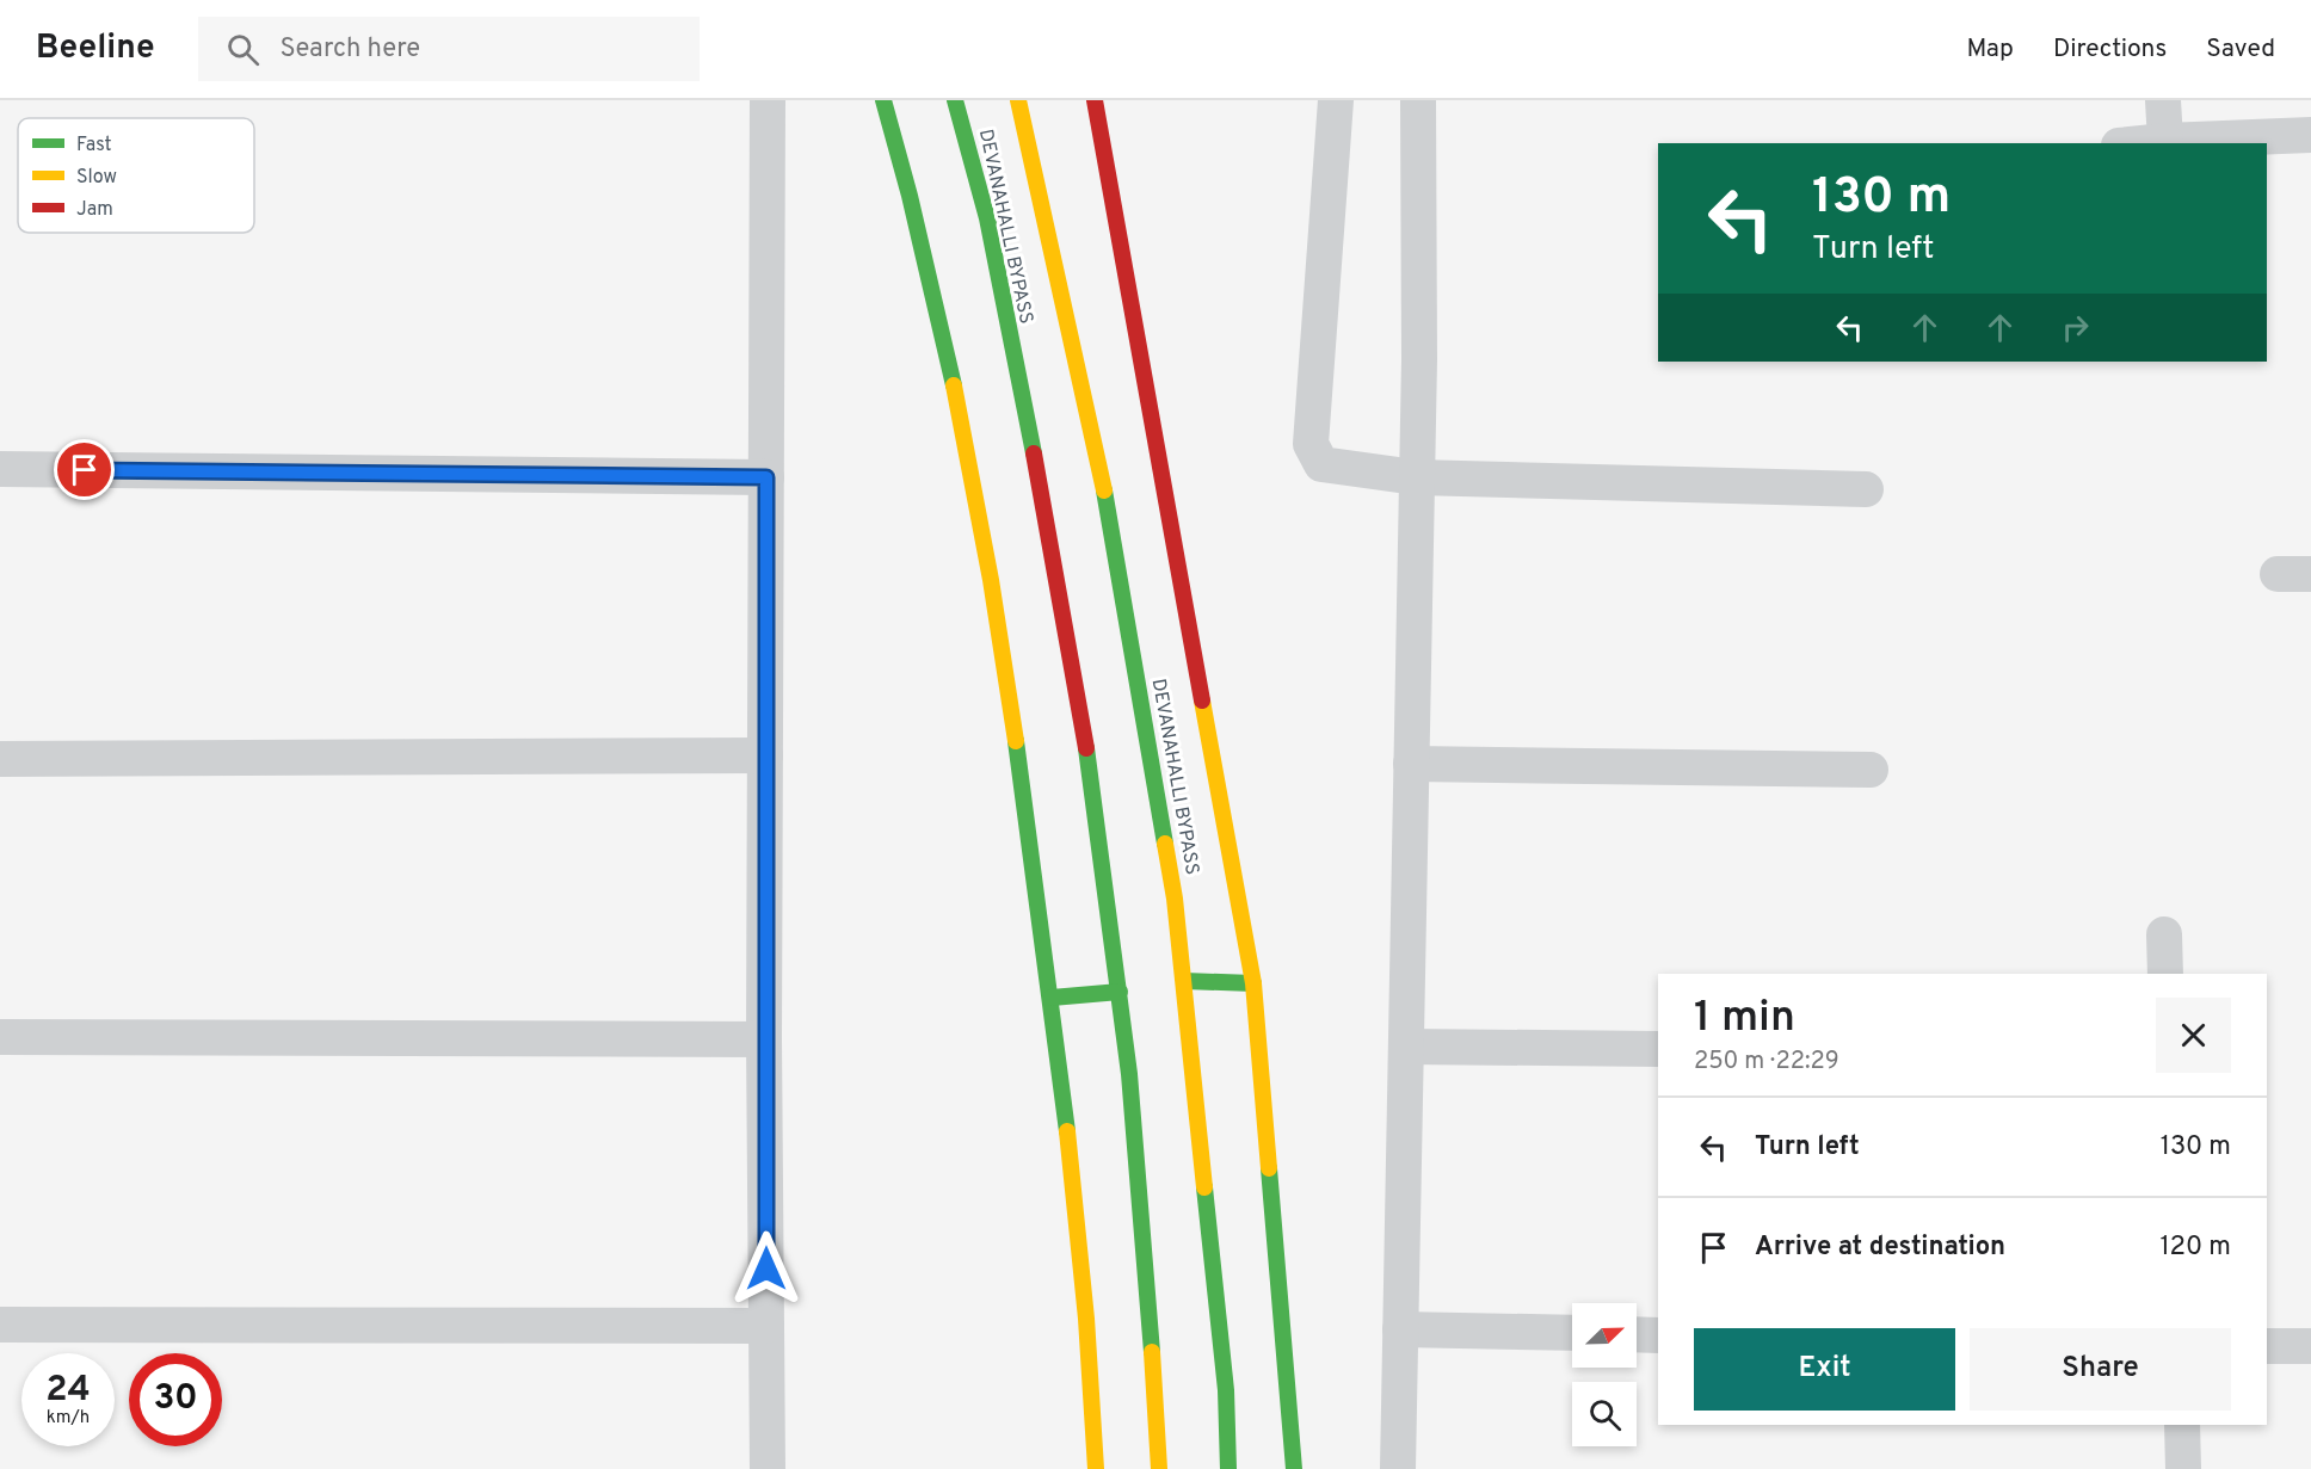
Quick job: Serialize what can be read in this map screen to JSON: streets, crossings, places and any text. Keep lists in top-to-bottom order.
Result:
{
  "streets": {
    "main road": ["DEVANAHALLI BYPASS"]
  },
  "legend": ["Fast", "Slow", "Jam"],
  "north": "top right",
  "page": {
    "header": "Beeline",
    "search": "Search here",
    "nav": ["Map", "Directions", "Saved"],
    "turn": ["130 m", "Turn left"],
    "heading": ["1 min", "250 m · 22:29"],
    "list": [
      {
        "name": "Turn left",
        "value": "130 m"
      },
      {
        "name": "Arrive at destination",
        "value": "120 m"
      }
    ],
    "buttons": ["Exit", "Share"],
    "speed": "24 km/h",
    "limit": "30"
  }
}
